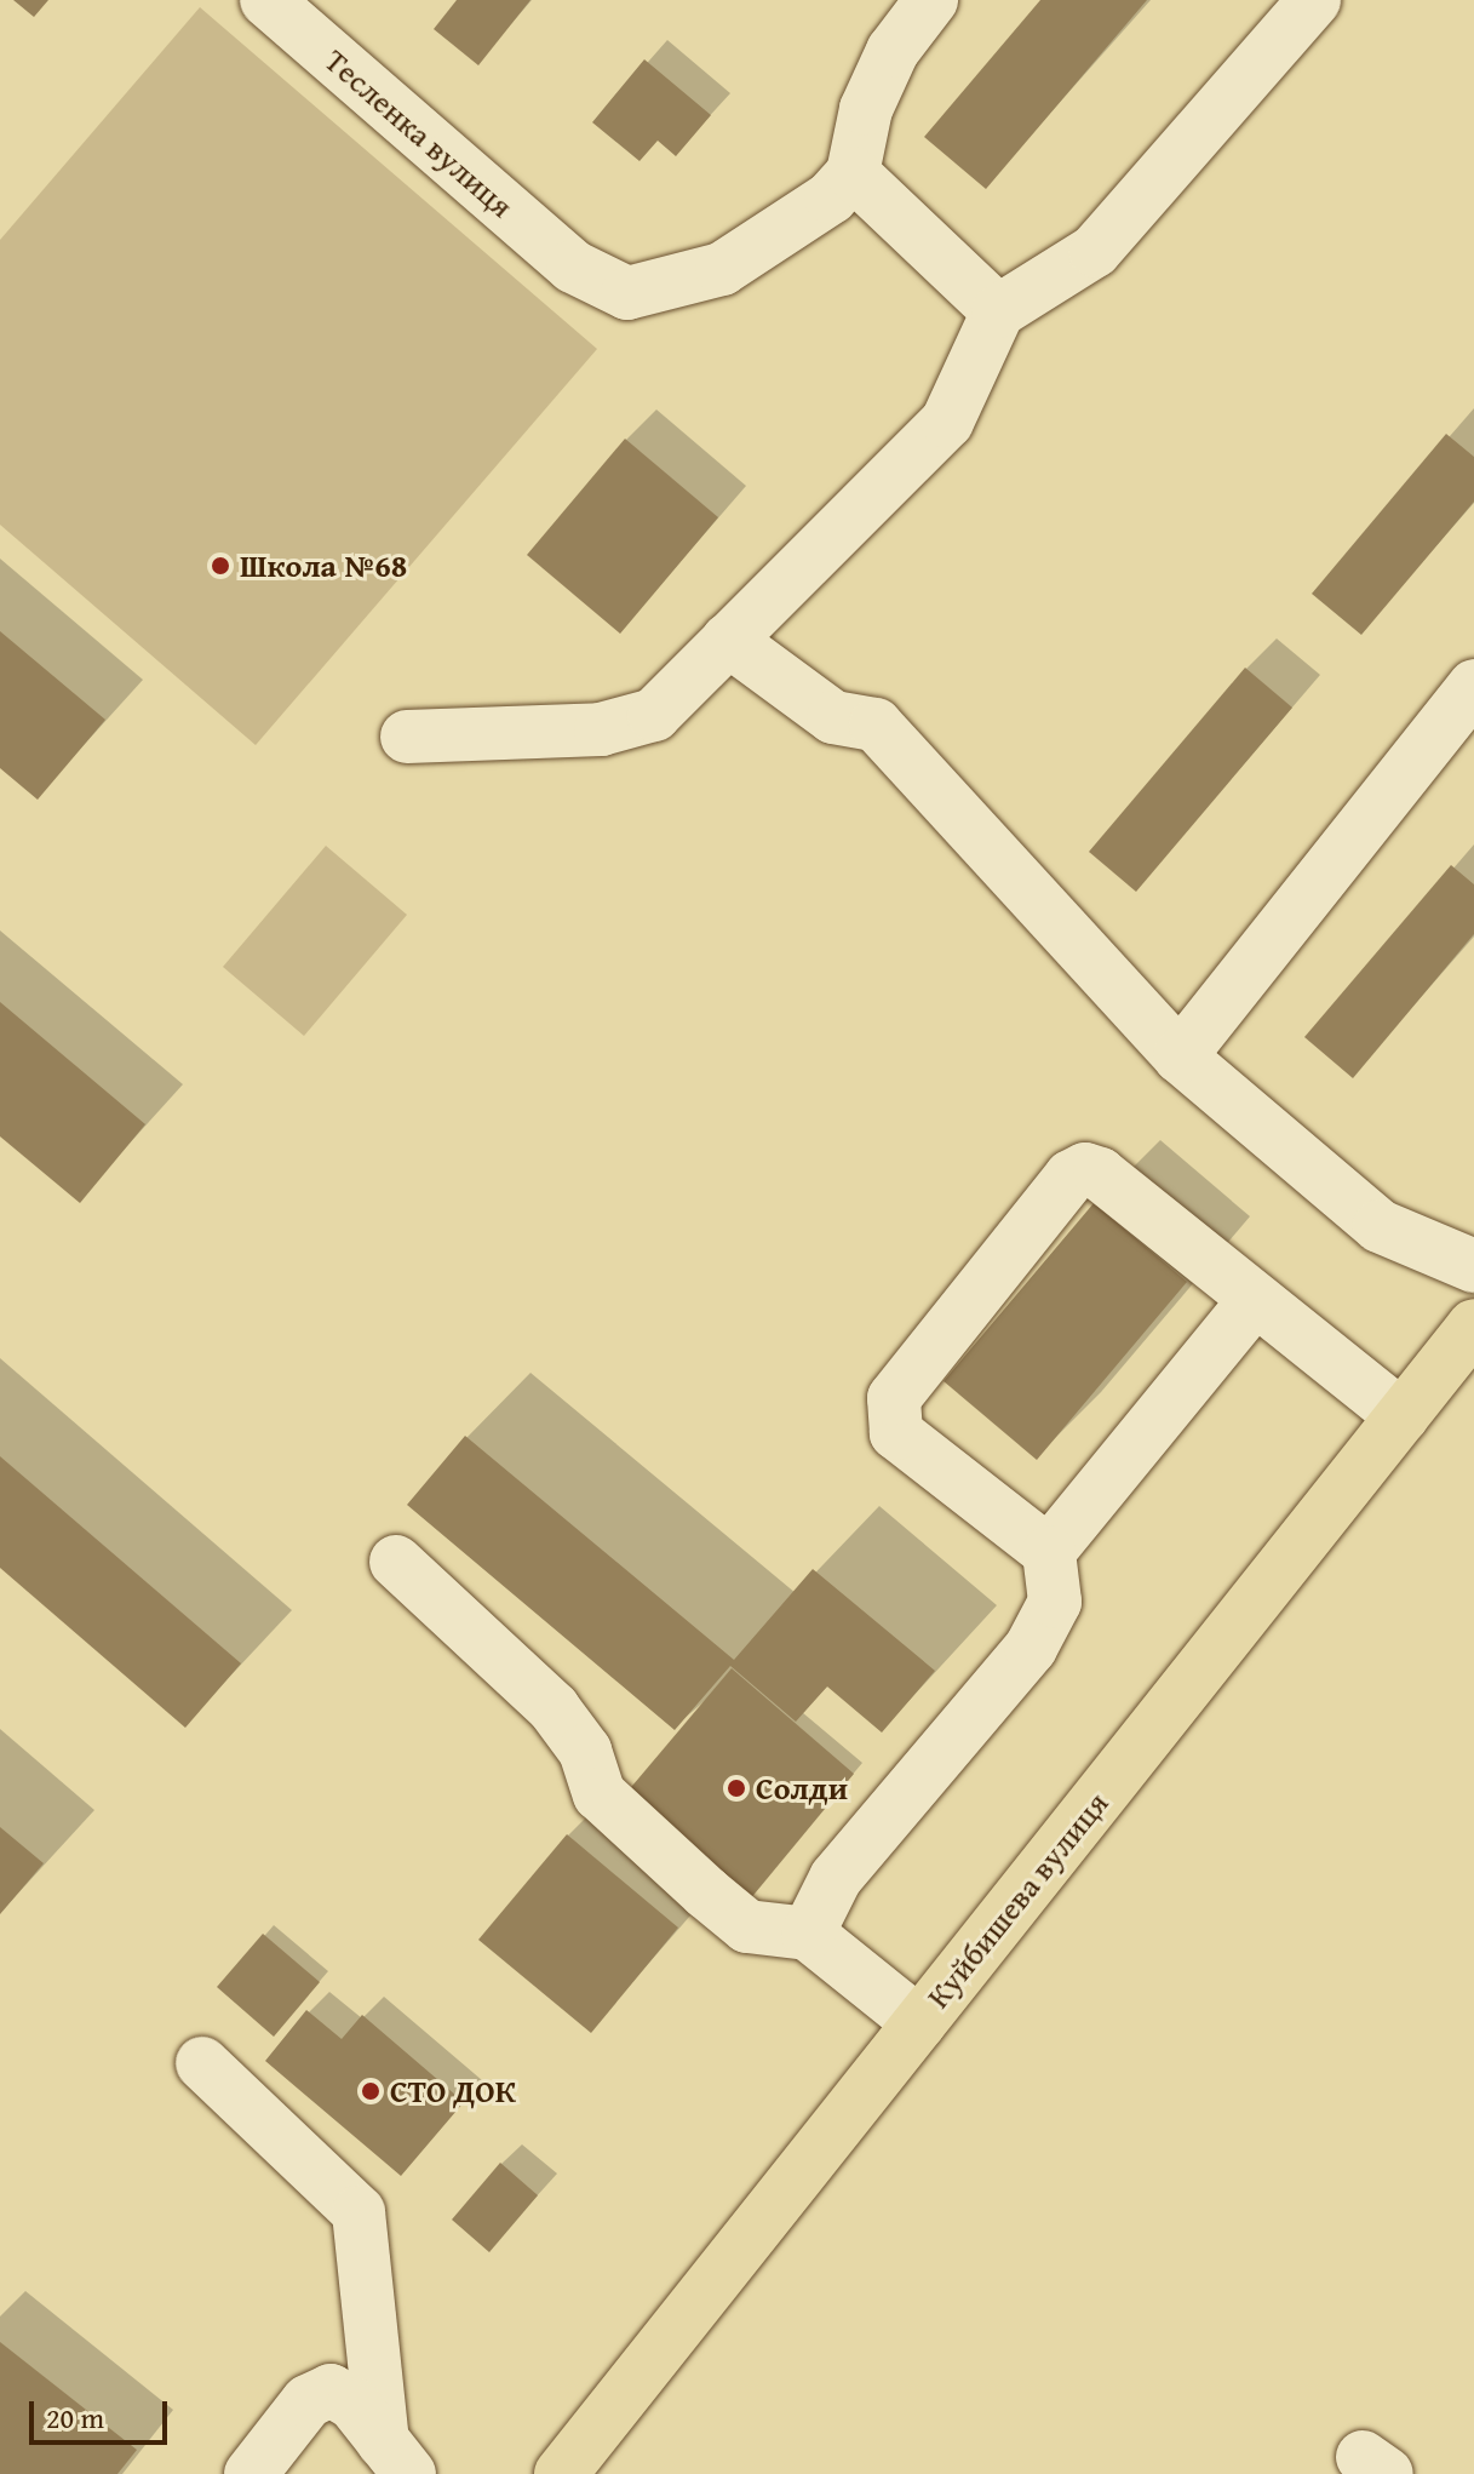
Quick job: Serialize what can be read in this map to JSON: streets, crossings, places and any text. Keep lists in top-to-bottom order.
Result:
{
  "streets": {
    "main road": ["Куйбишева вулиця"],
    "street": ["Тесленка вулиця"]
  },
  "places": ["Школа №68", "Солди", "СТО ДОК"],
  "scale_bar": "20 m"
}
